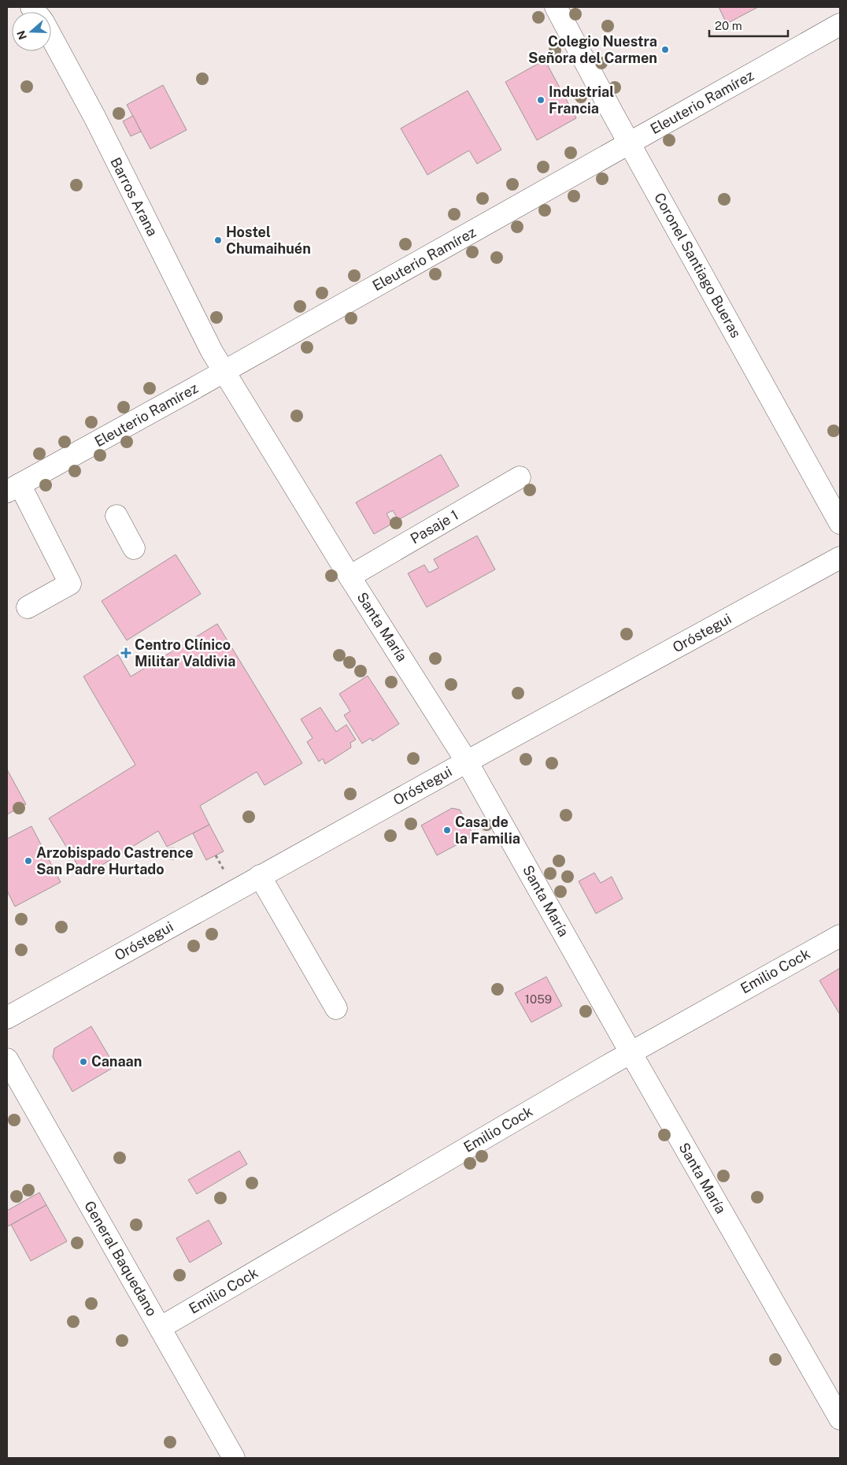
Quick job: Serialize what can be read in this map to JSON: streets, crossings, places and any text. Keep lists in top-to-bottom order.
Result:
{
  "streets": {
    "street": [
      "Eleuterio Ramírez",
      "Barros Arana",
      "Coronel Santiago Bueras",
      "Pasaje 1",
      "Santa María",
      "Oróstegui",
      "Emilio Cock",
      "General Baquedano"
    ]
  },
  "crossings": [
    ["Eleuterio Ramírez", "Barros Arana"],
    ["Eleuterio Ramírez", "Coronel Santiago Bueras"],
    ["Eleuterio Ramírez", "Santa María"],
    ["Barros Arana", "Santa María"],
    ["Pasaje 1", "Santa María"],
    ["Santa María", "Oróstegui"],
    ["Santa María", "Emilio Cock"],
    ["Emilio Cock", "General Baquedano"]
  ],
  "places": {
    "other": [
      "Colegio Nuestra Señora del Carmen",
      "Industrial Francia",
      "Hostel Chumaihuén",
      "Casa de la Familia",
      "Arzobispado Castrence San Padre Hurtado",
      "Canaan"
    ],
    "health": ["Centro Clínico Militar Valdivia"]
  },
  "house_numbers": ["1059"],
  "scale_bar": "20 m",
  "north": "left"
}
